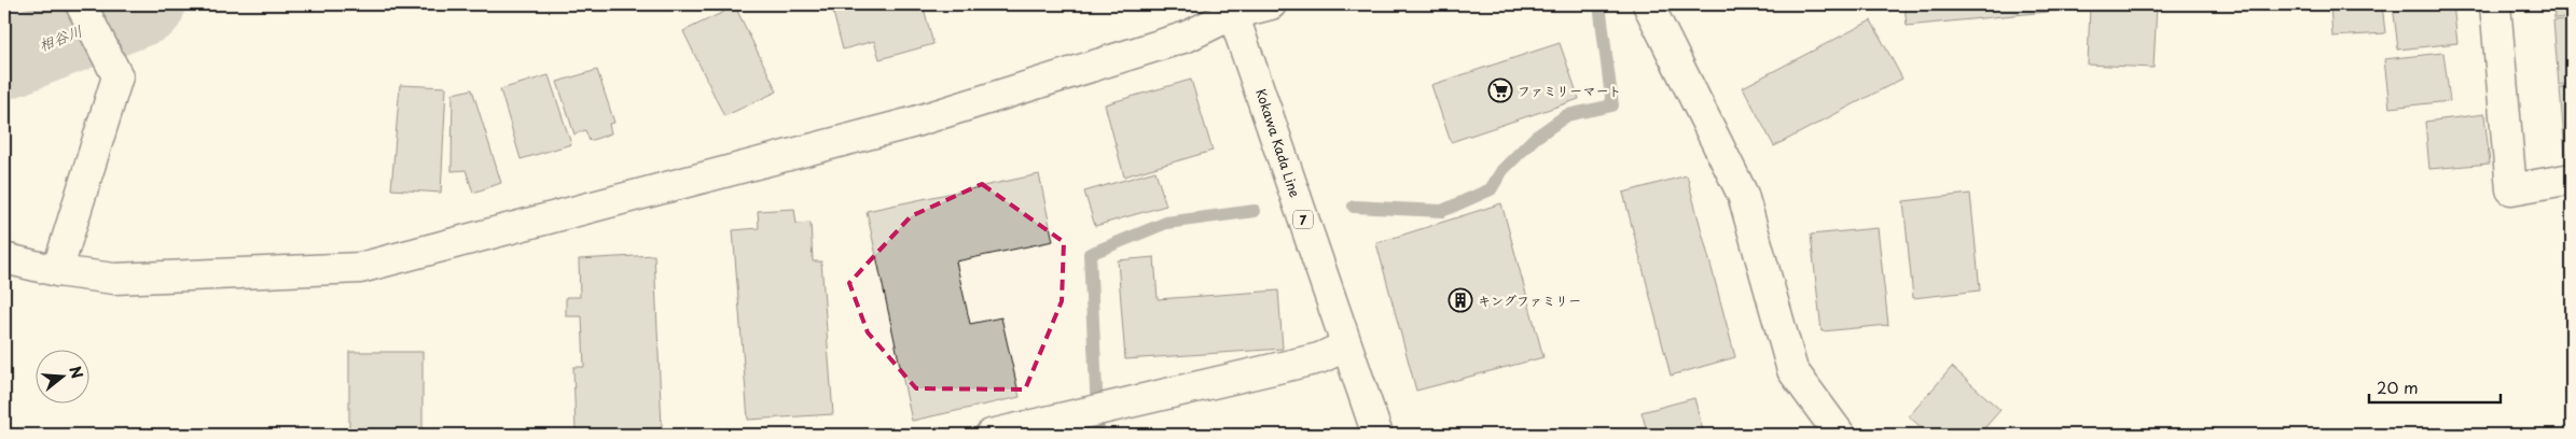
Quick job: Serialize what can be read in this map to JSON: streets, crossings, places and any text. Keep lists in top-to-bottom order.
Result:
{
  "streets": {
    "street": ["Kokawa Kada Line", "7"]
  },
  "water": ["相谷川"],
  "places": {
    "supermarket": ["ファミリーマート"],
    "building": ["キングファミリー"]
  },
  "scale_bar": "20 m",
  "north": "right"
}
